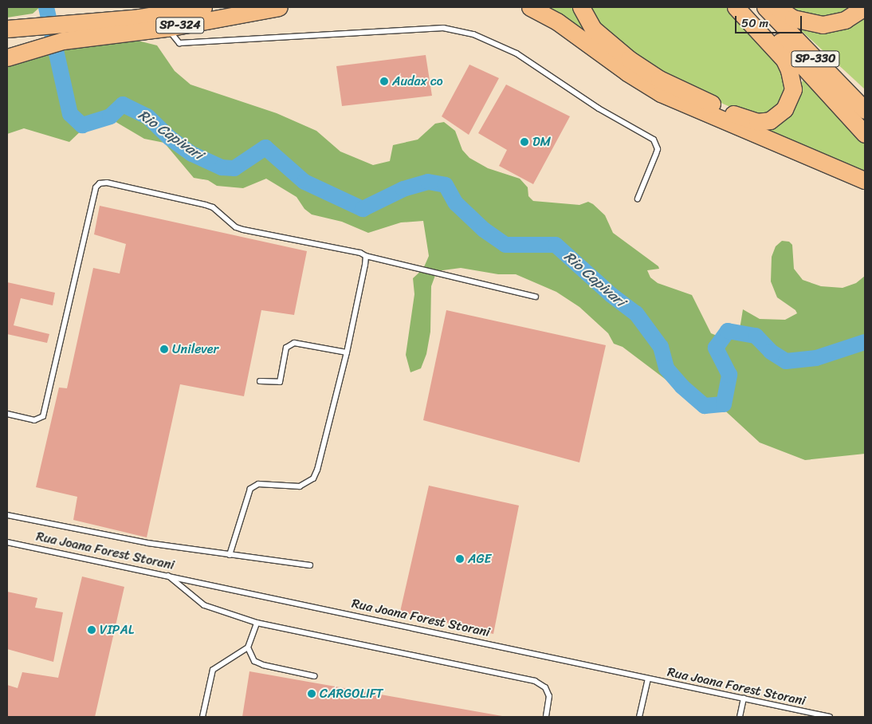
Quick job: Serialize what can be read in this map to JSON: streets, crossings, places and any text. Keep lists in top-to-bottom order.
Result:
{
  "streets": {
    "highway": ["SP-324", "SP-330"],
    "lane": ["Rua Joana Forest Storani"]
  },
  "water": ["Rio Capivari"],
  "places": [
    "Audax co",
    "DM",
    "Unilever",
    "AGE",
    "VIPAL",
    "CARGOLIFT"
  ],
  "scale_bar": "50 m"
}
